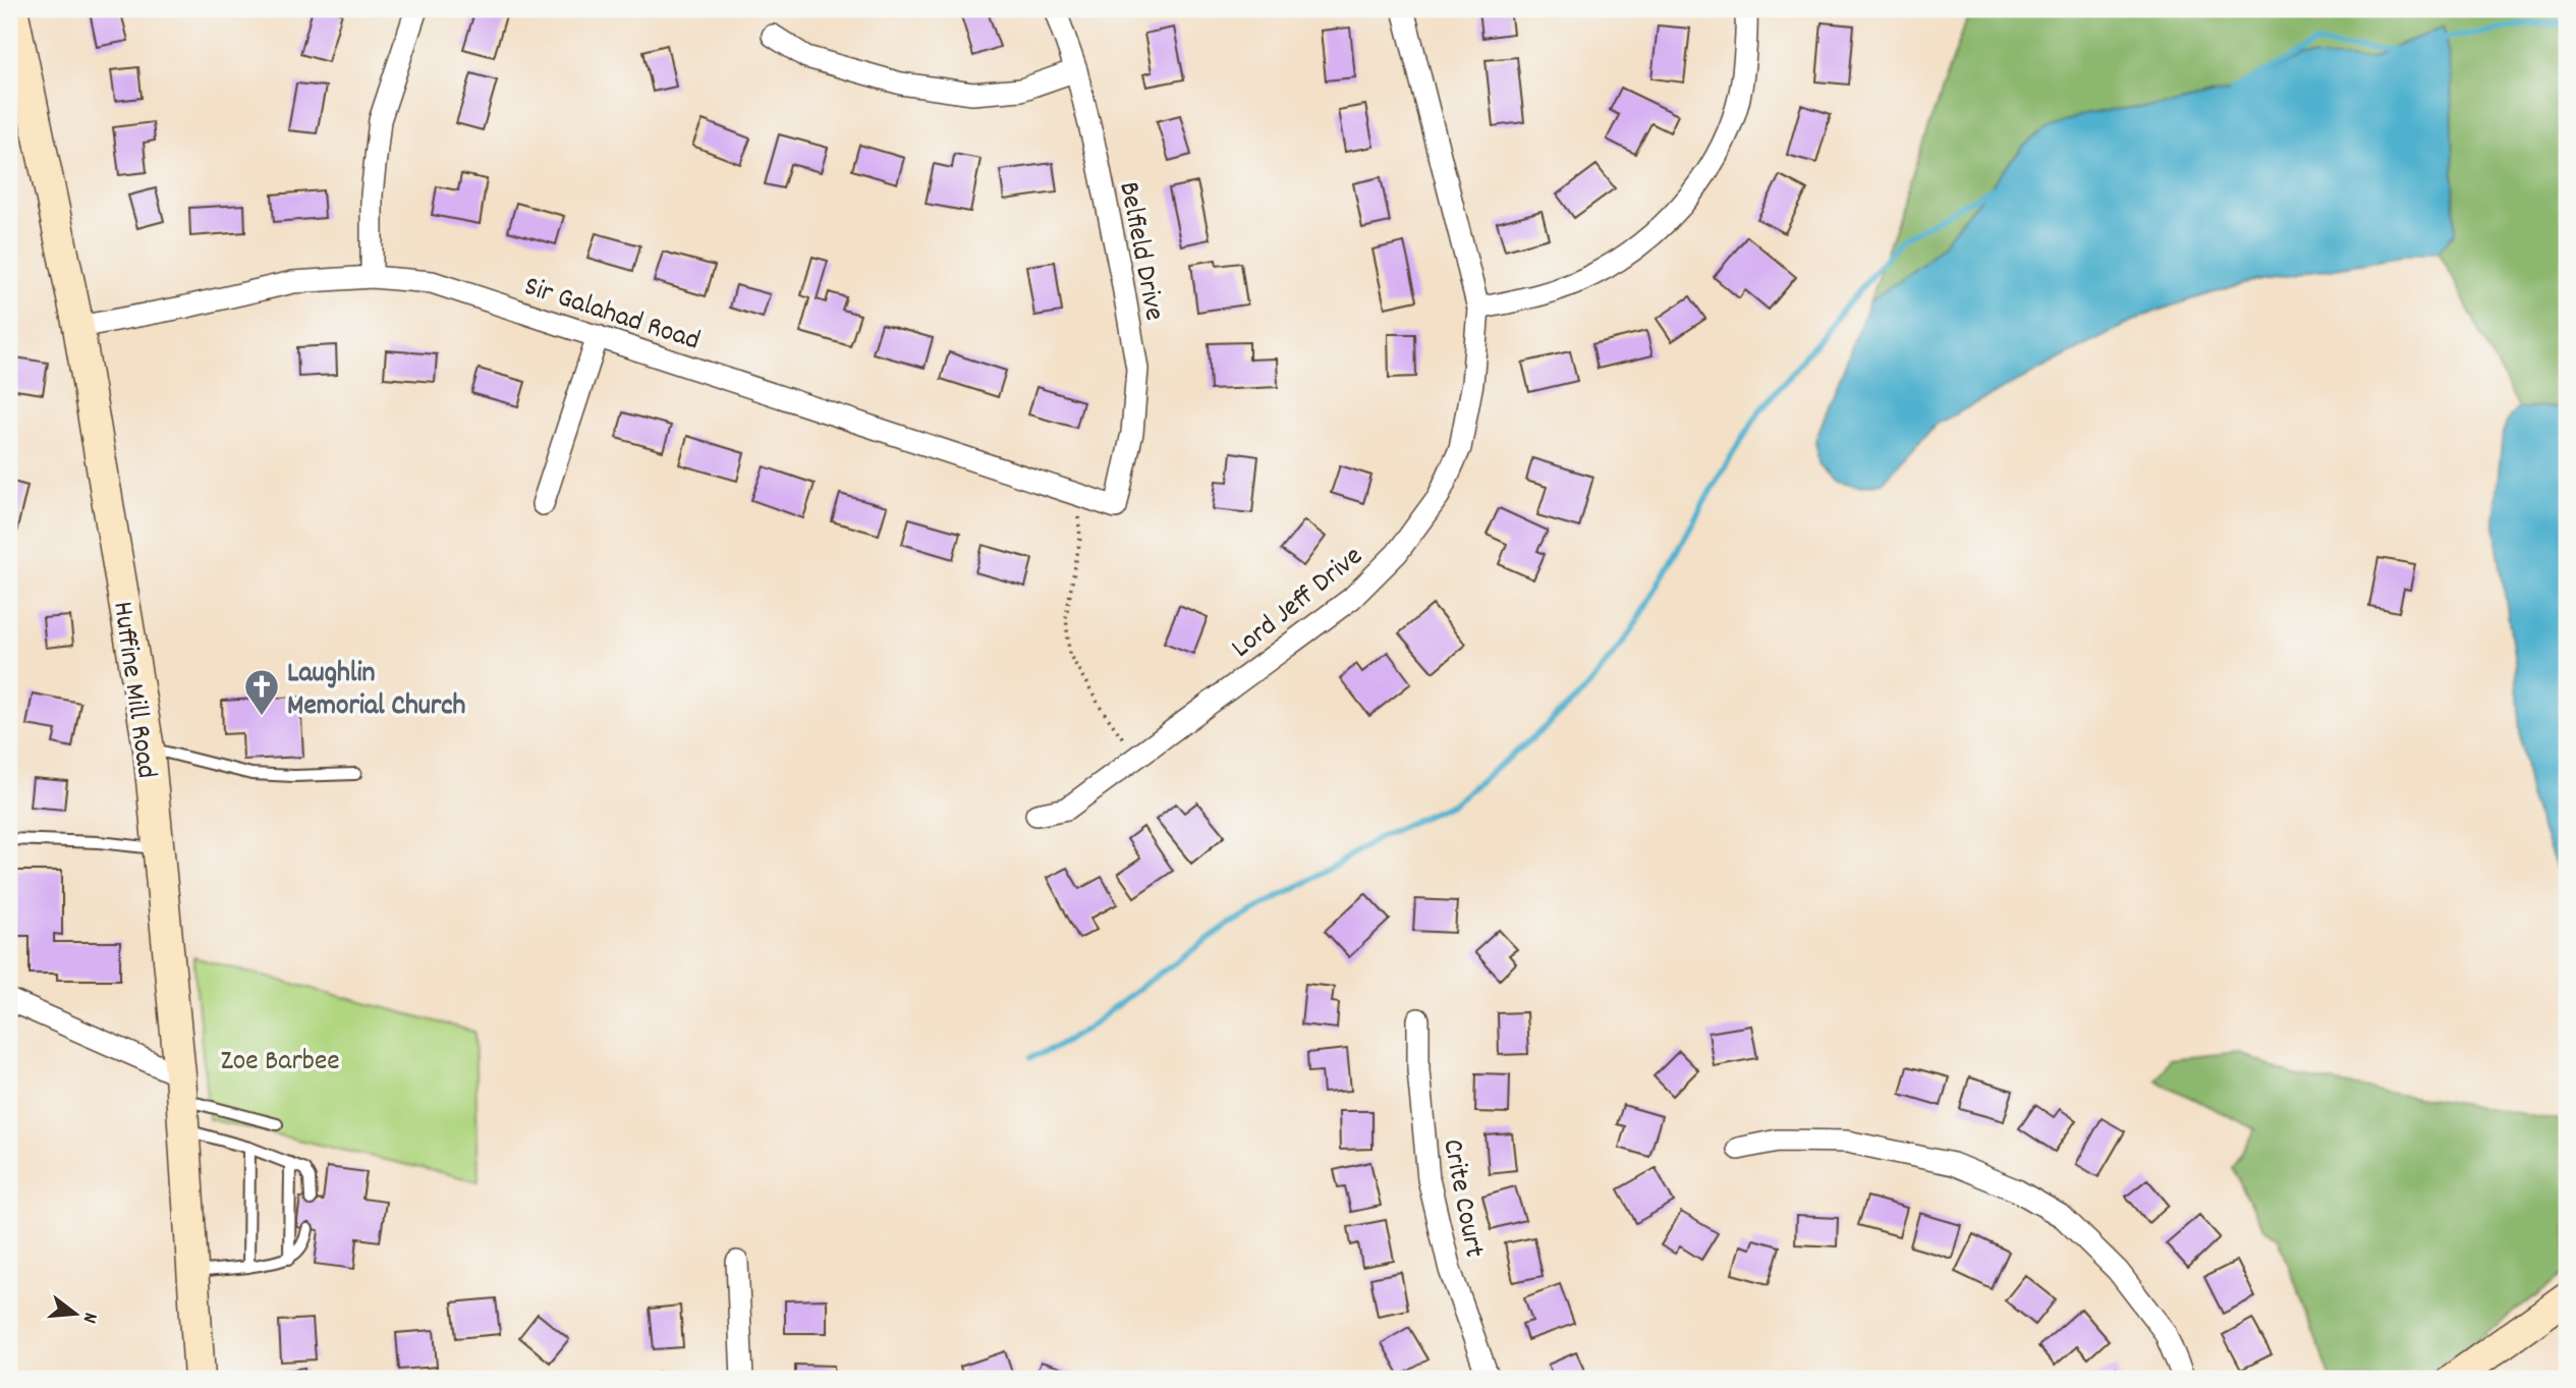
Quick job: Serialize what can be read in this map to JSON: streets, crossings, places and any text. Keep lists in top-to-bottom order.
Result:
{
  "streets": {
    "main road": ["Huffine Mill Road"],
    "street": [
      "Belfield Drive",
      "Sir Galahad Road",
      "Lord Jeff Drive",
      "Crite Court"
    ]
  },
  "crossings": [
    ["Belfield Drive", "Sir Galahad Road"],
    ["Sir Galahad Road", "Huffine Mill Road"]
  ],
  "parks": ["Zoe Barbee"],
  "places": {
    "church": ["Laughlin Memorial Church"]
  },
  "north": "right"
}
